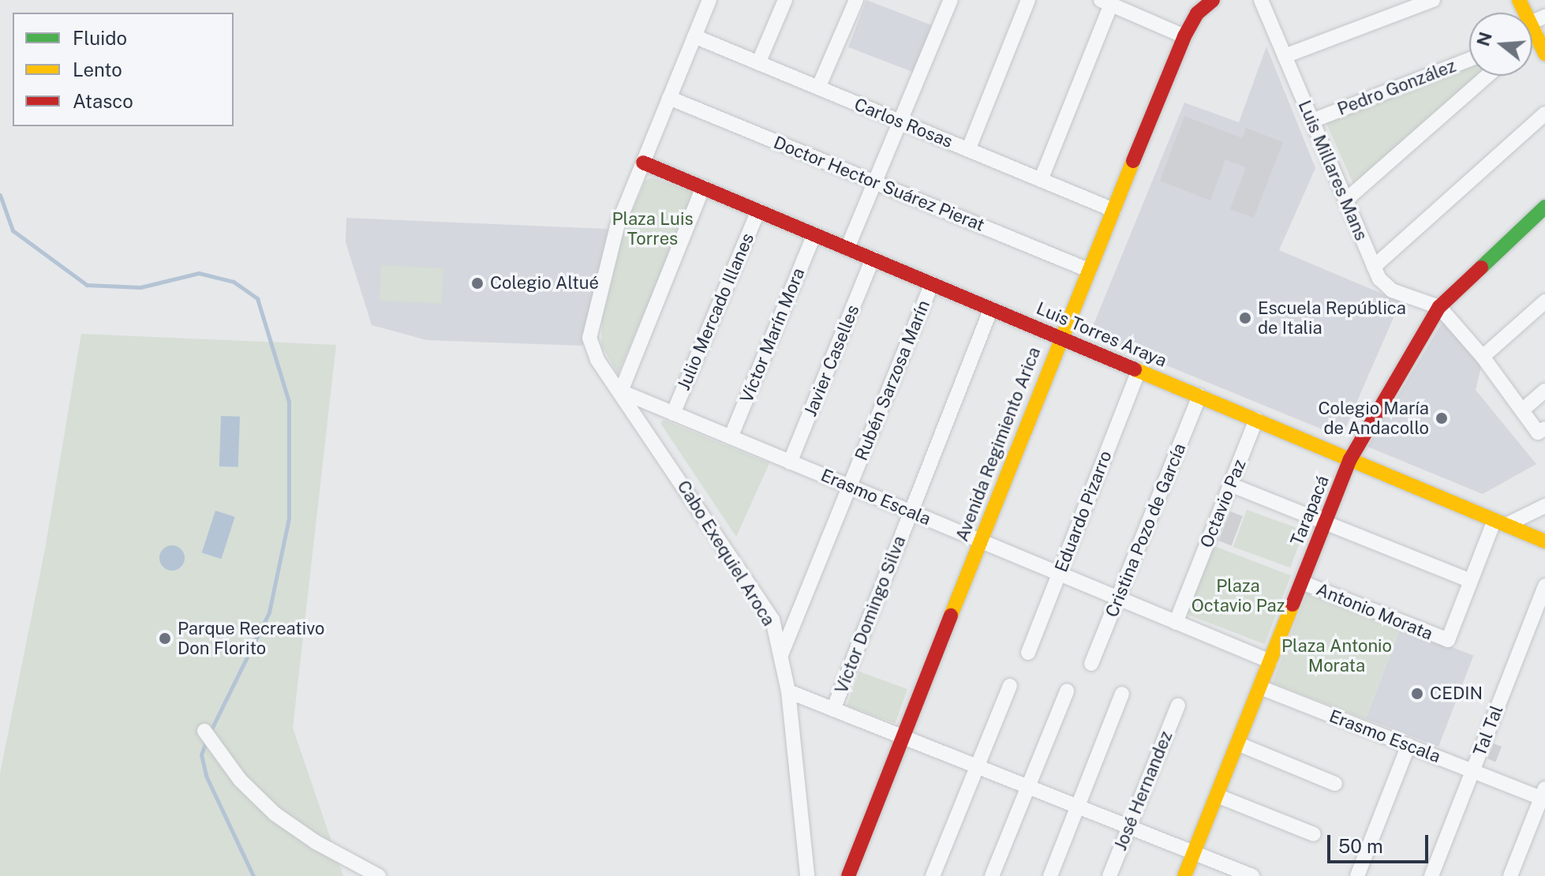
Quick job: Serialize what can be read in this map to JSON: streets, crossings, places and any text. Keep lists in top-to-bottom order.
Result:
{
  "streets": {
    "street": [
      "Pedro González",
      "Carlos Rosas",
      "Luis Millares Mans",
      "Doctor Hector Suárez Pierat",
      "Julio Mercado Illanes",
      "Luis Torres Araya",
      "Víctor Marín Mora",
      "Javier Caselles",
      "Rubén Sarzosa Marín",
      "Avenida Regimiento Arica",
      "Erasmo Escala",
      "Octavio Paz",
      "Tarapacá",
      "Eduardo Pizarro",
      "Cristina Pozo de García",
      "Cabo Exequiel Aroca",
      "Antonio Morata",
      "Víctor Domingo Silva",
      "Tal Tal",
      "José Hernandez"
    ]
  },
  "crossings": [
    ["Pedro González", "Luis Millares Mans"],
    ["Carlos Rosas", "Avenida Regimiento Arica"],
    ["Carlos Rosas", "Cabo Exequiel Aroca"],
    ["Luis Millares Mans", "Tarapacá"],
    ["Doctor Hector Suárez Pierat", "Avenida Regimiento Arica"],
    ["Doctor Hector Suárez Pierat", "Cabo Exequiel Aroca"],
    ["Julio Mercado Illanes", "Luis Torres Araya"],
    ["Julio Mercado Illanes", "Erasmo Escala"],
    ["Luis Torres Araya", "Víctor Marín Mora"],
    ["Luis Torres Araya", "Javier Caselles"],
    ["Luis Torres Araya", "Rubén Sarzosa Marín"],
    ["Luis Torres Araya", "Avenida Regimiento Arica"],
    ["Luis Torres Araya", "Octavio Paz"],
    ["Luis Torres Araya", "Tarapacá"],
    ["Luis Torres Araya", "Eduardo Pizarro"],
    ["Luis Torres Araya", "Cristina Pozo de García"],
    ["Luis Torres Araya", "Cabo Exequiel Aroca"],
    ["Luis Torres Araya", "Víctor Domingo Silva"],
    ["Víctor Marín Mora", "Erasmo Escala"],
    ["Javier Caselles", "Erasmo Escala"],
    ["Rubén Sarzosa Marín", "Erasmo Escala"],
    ["Rubén Sarzosa Marín", "Cabo Exequiel Aroca"],
    ["Avenida Regimiento Arica", "Erasmo Escala"],
    ["Erasmo Escala", "Octavio Paz"],
    ["Erasmo Escala", "Tarapacá"],
    ["Erasmo Escala", "Eduardo Pizarro"],
    ["Erasmo Escala", "Cristina Pozo de García"],
    ["Erasmo Escala", "Cabo Exequiel Aroca"],
    ["Erasmo Escala", "Víctor Domingo Silva"],
    ["Erasmo Escala", "Tal Tal"],
    ["Tarapacá", "Antonio Morata"]
  ],
  "parks": ["Plaza Luis Torres", "Plaza Octavio Paz", "Plaza Antonio Morata"],
  "places": [
    "Colegio Altué",
    "Escuela República de Italia",
    "Colegio María de Andacollo",
    "Parque Recreativo Don Florito",
    "CEDIN"
  ],
  "legend": ["Fluido", "Lento", "Atasco"],
  "scale_bar": "50 m",
  "north": "left"
}
